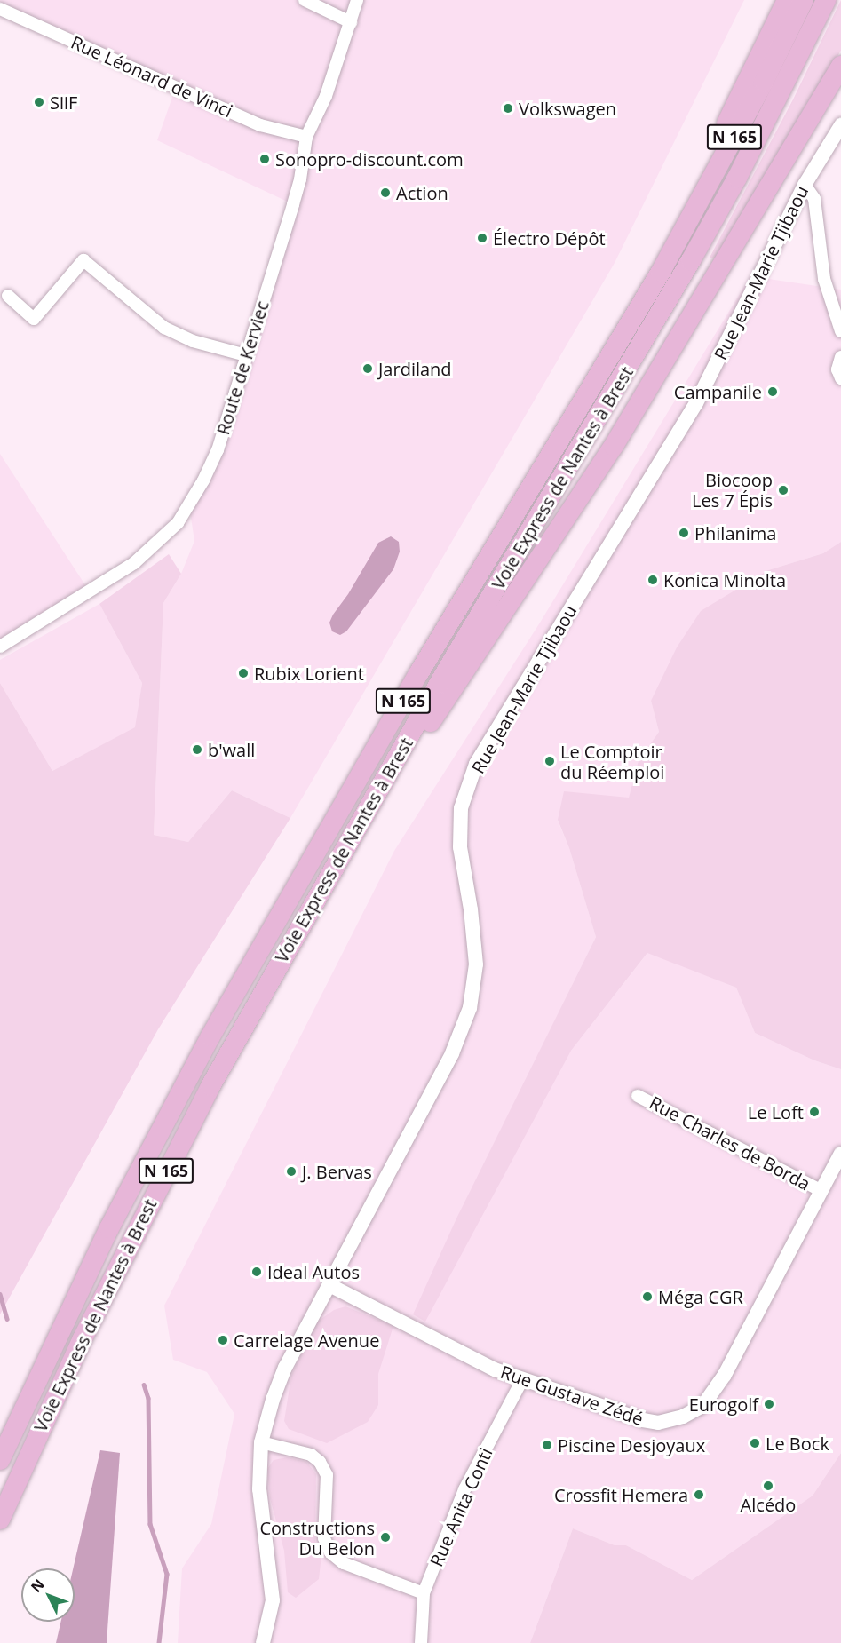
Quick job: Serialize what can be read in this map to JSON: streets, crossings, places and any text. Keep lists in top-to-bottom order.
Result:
{
  "streets": {
    "highway": ["N 165", "Voie Express de Nantes à Brest"],
    "street": [
      "Rue Léonard de Vinci",
      "Rue Jean-Marie Tjibaou",
      "Route de Kerviec",
      "Rue Charles de Borda",
      "Rue Gustave Zédé",
      "Rue Anita Conti"
    ]
  },
  "crossings": [
    ["Rue Léonard de Vinci", "Route de Kerviec"],
    ["N 165", "Voie Express de Nantes à Brest"],
    ["Rue Jean-Marie Tjibaou", "Rue Gustave Zédé"],
    ["Rue Charles de Borda", "Rue Gustave Zédé"],
    ["Rue Gustave Zédé", "Rue Anita Conti"]
  ],
  "places": [
    "SiiF",
    "Volkswagen",
    "Sonopro-discount.com",
    "Action",
    "Électro Dépôt",
    "Jardiland",
    "Campanile",
    "Biocoop Les 7 Épis",
    "Philanima",
    "Konica Minolta",
    "Rubix Lorient",
    "b'wall",
    "Le Comptoir du Réemploi",
    "Le Loft",
    "J. Bervas",
    "Ideal Autos",
    "Méga CGR",
    "Carrelage Avenue",
    "Eurogolf",
    "Le Bock",
    "Piscine Desjoyaux",
    "Alcédo",
    "Crossfit Hemera",
    "Constructions Du Belon"
  ],
  "north": "top left"
}
